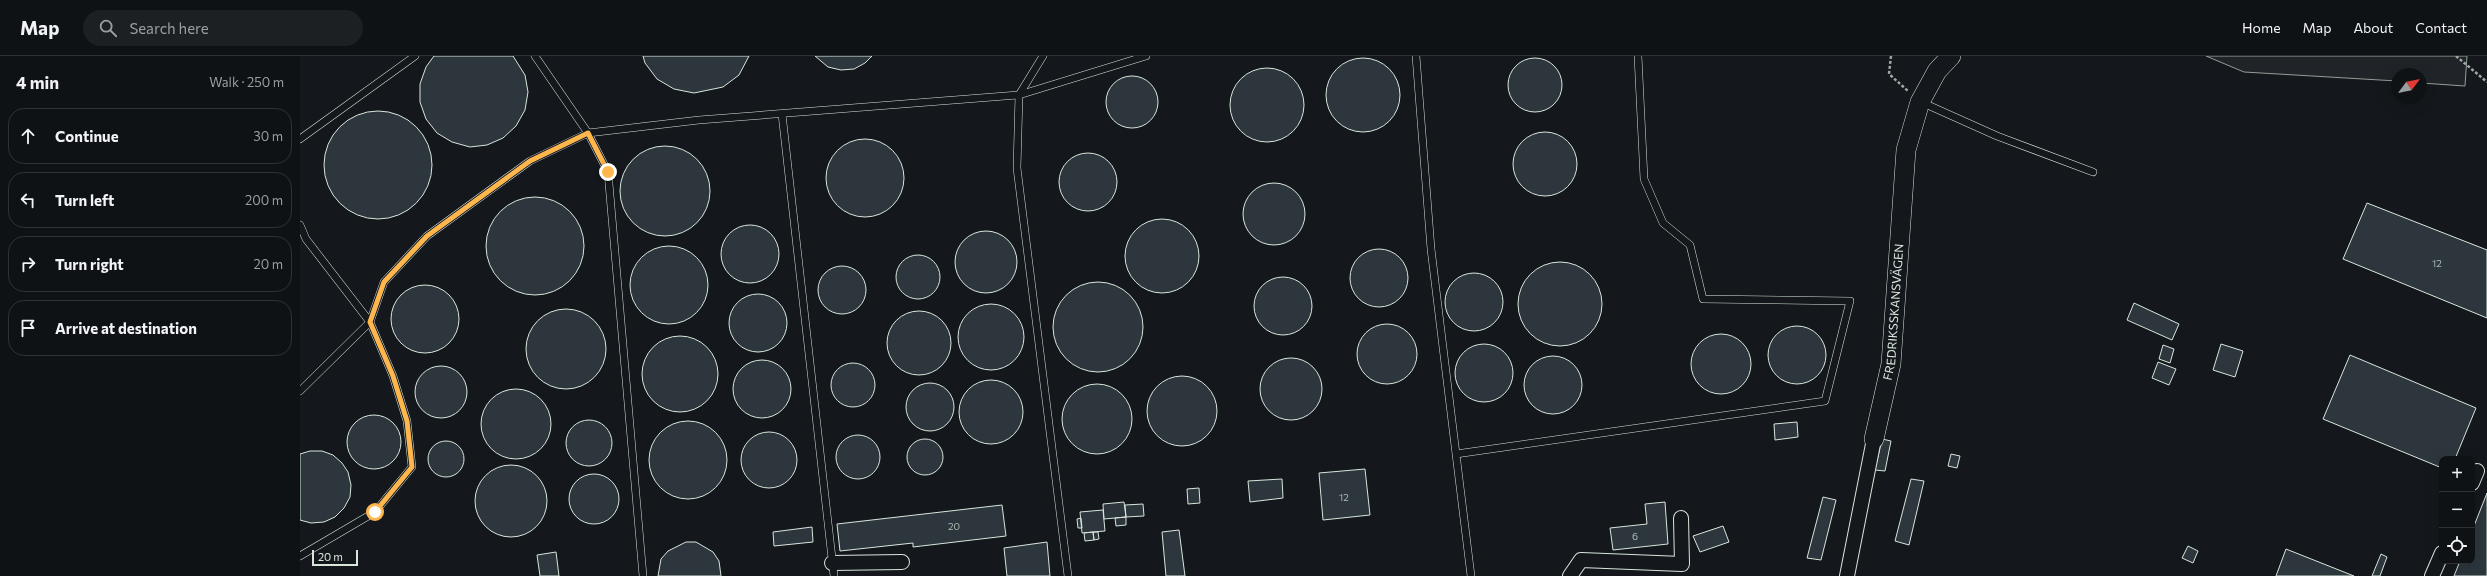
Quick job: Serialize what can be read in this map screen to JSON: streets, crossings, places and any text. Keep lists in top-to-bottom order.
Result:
{
  "streets": {
    "main road": ["FREDRIKSSKANSVÄGEN"]
  },
  "house_numbers": [
    "12",
    "12",
    "20",
    "6"
  ],
  "scale_bar": "20 m",
  "north": "top right",
  "page": {
    "header": "Map",
    "search": "Search here",
    "nav": [
      "Home",
      "Map",
      "About",
      "Contact"
    ],
    "heading": ["4 min", "Walk · 250 m"],
    "list": [
      ["Continue", "30 m"],
      ["Turn left", "200 m"],
      ["Turn right", "20 m"],
      "Arrive at destination"
    ],
    "map_buttons": ["+", "−"],
    "scale": "20 m"
  }
}
